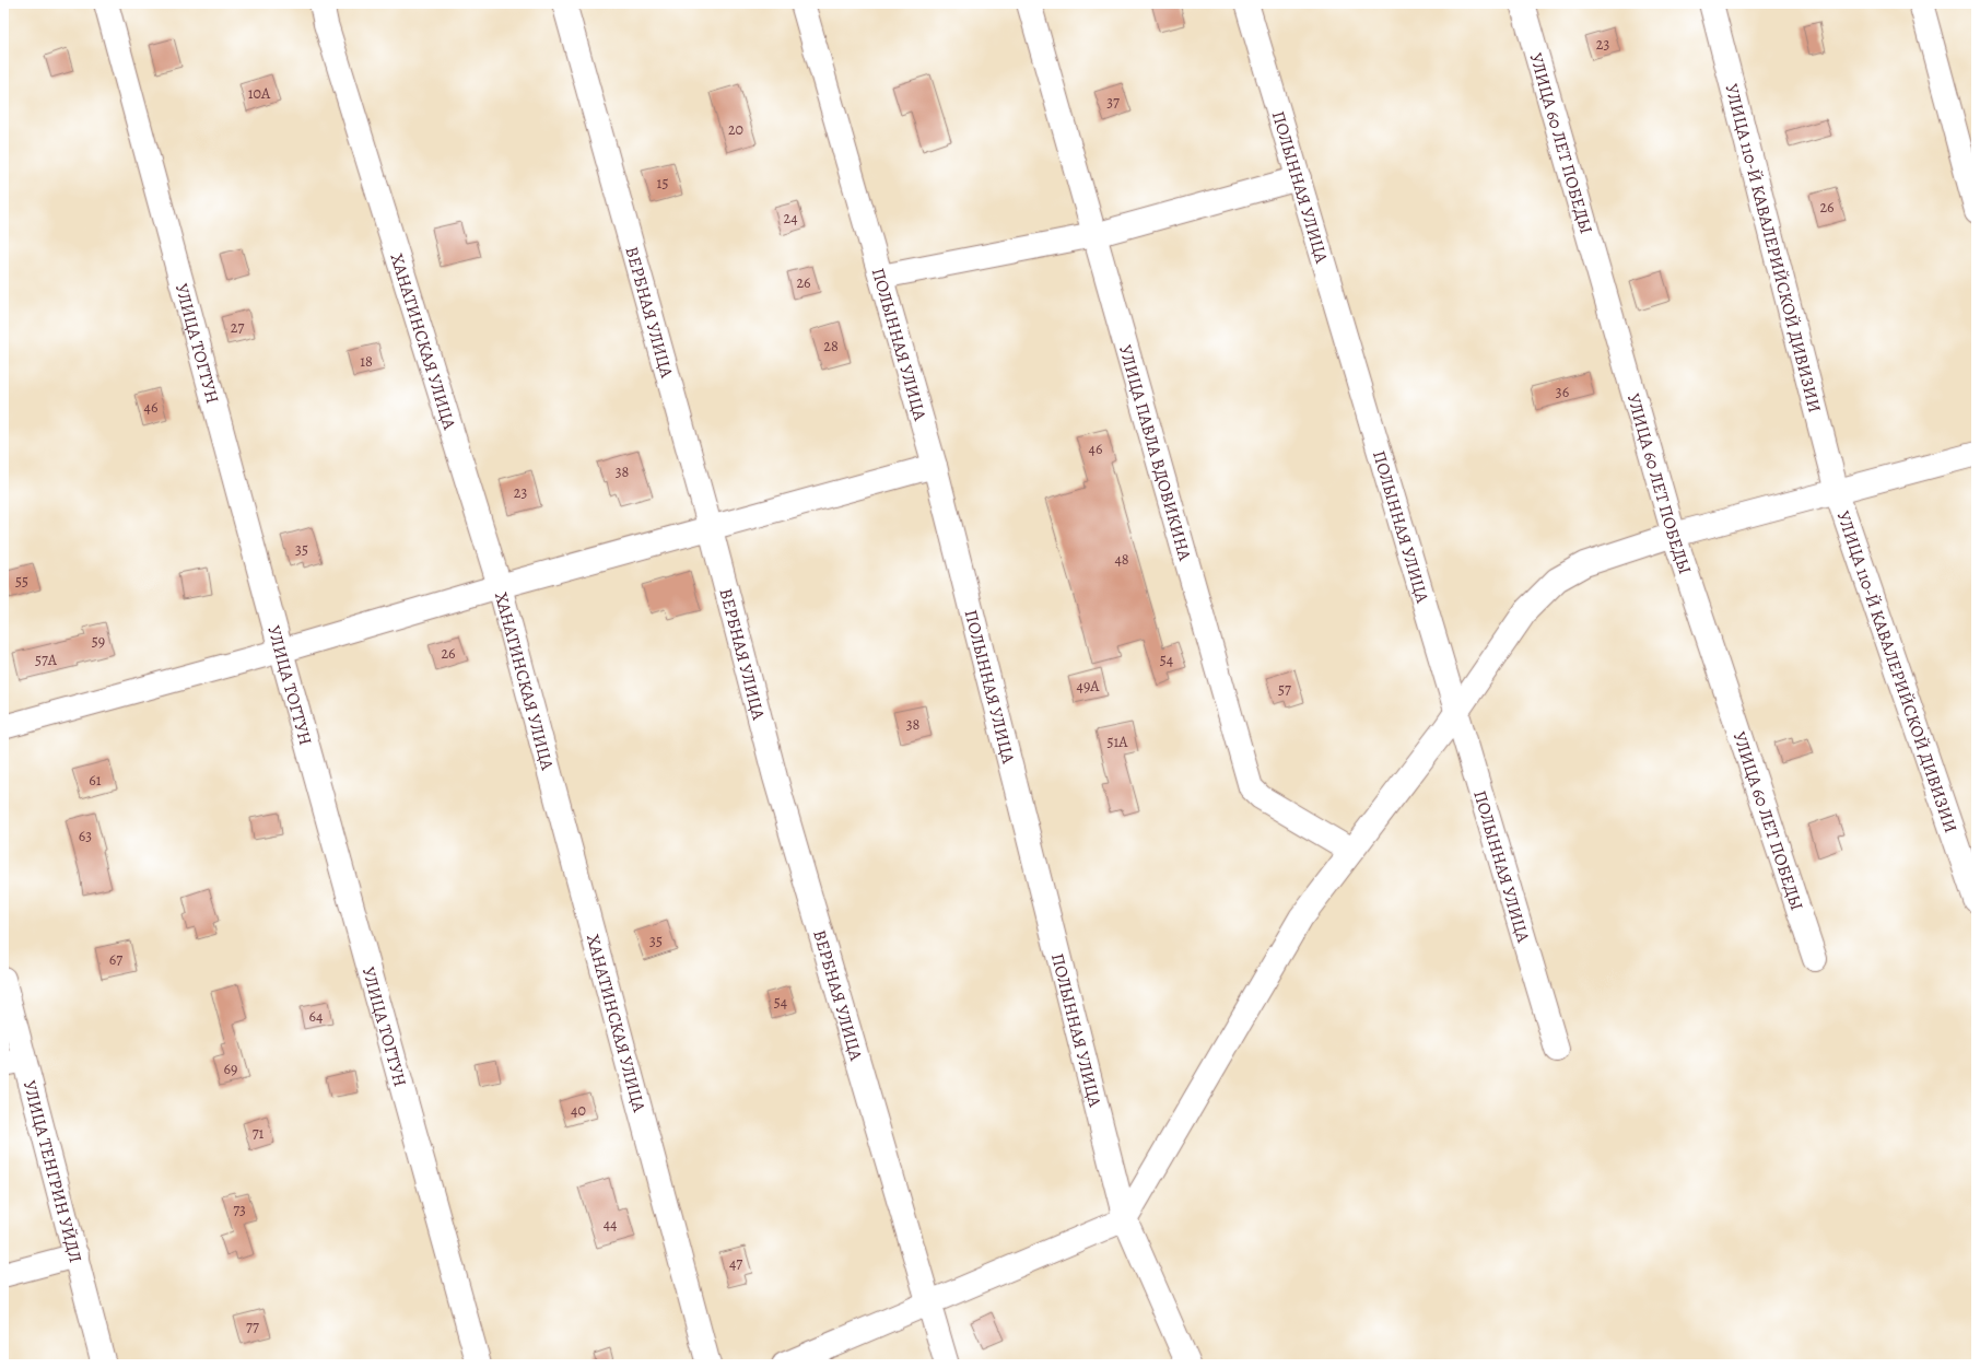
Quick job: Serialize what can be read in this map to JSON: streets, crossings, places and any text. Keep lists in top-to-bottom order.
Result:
{
  "streets": {
    "street": [
      "УЛИЦА 60 ЛЕТ ПОБЕДЫ",
      "ПОЛЫННАЯ УЛИЦА",
      "УЛИЦА 110-Й КАВАЛЕРИЙСКОЙ ДИВИЗИИ",
      "ВЕРБНАЯ УЛИЦА",
      "ХАНАТИНСКАЯ УЛИЦА",
      "УЛИЦА ТОГТУН",
      "УЛИЦА ПАВЛА ВДОВИКИНА",
      "УЛИЦА ТЕНГРИН УЙДЛ"
    ]
  },
  "house_numbers": [
    "23",
    "10А",
    "37",
    "20",
    "15",
    "26",
    "24",
    "26",
    "27",
    "28",
    "18",
    "36",
    "46",
    "46",
    "38",
    "23",
    "35",
    "48",
    "55",
    "59",
    "26",
    "57А",
    "54",
    "49А",
    "57",
    "38",
    "51А",
    "61",
    "63",
    "35",
    "67",
    "54",
    "64",
    "69",
    "40",
    "71",
    "73",
    "44",
    "47",
    "77"
  ]
}
